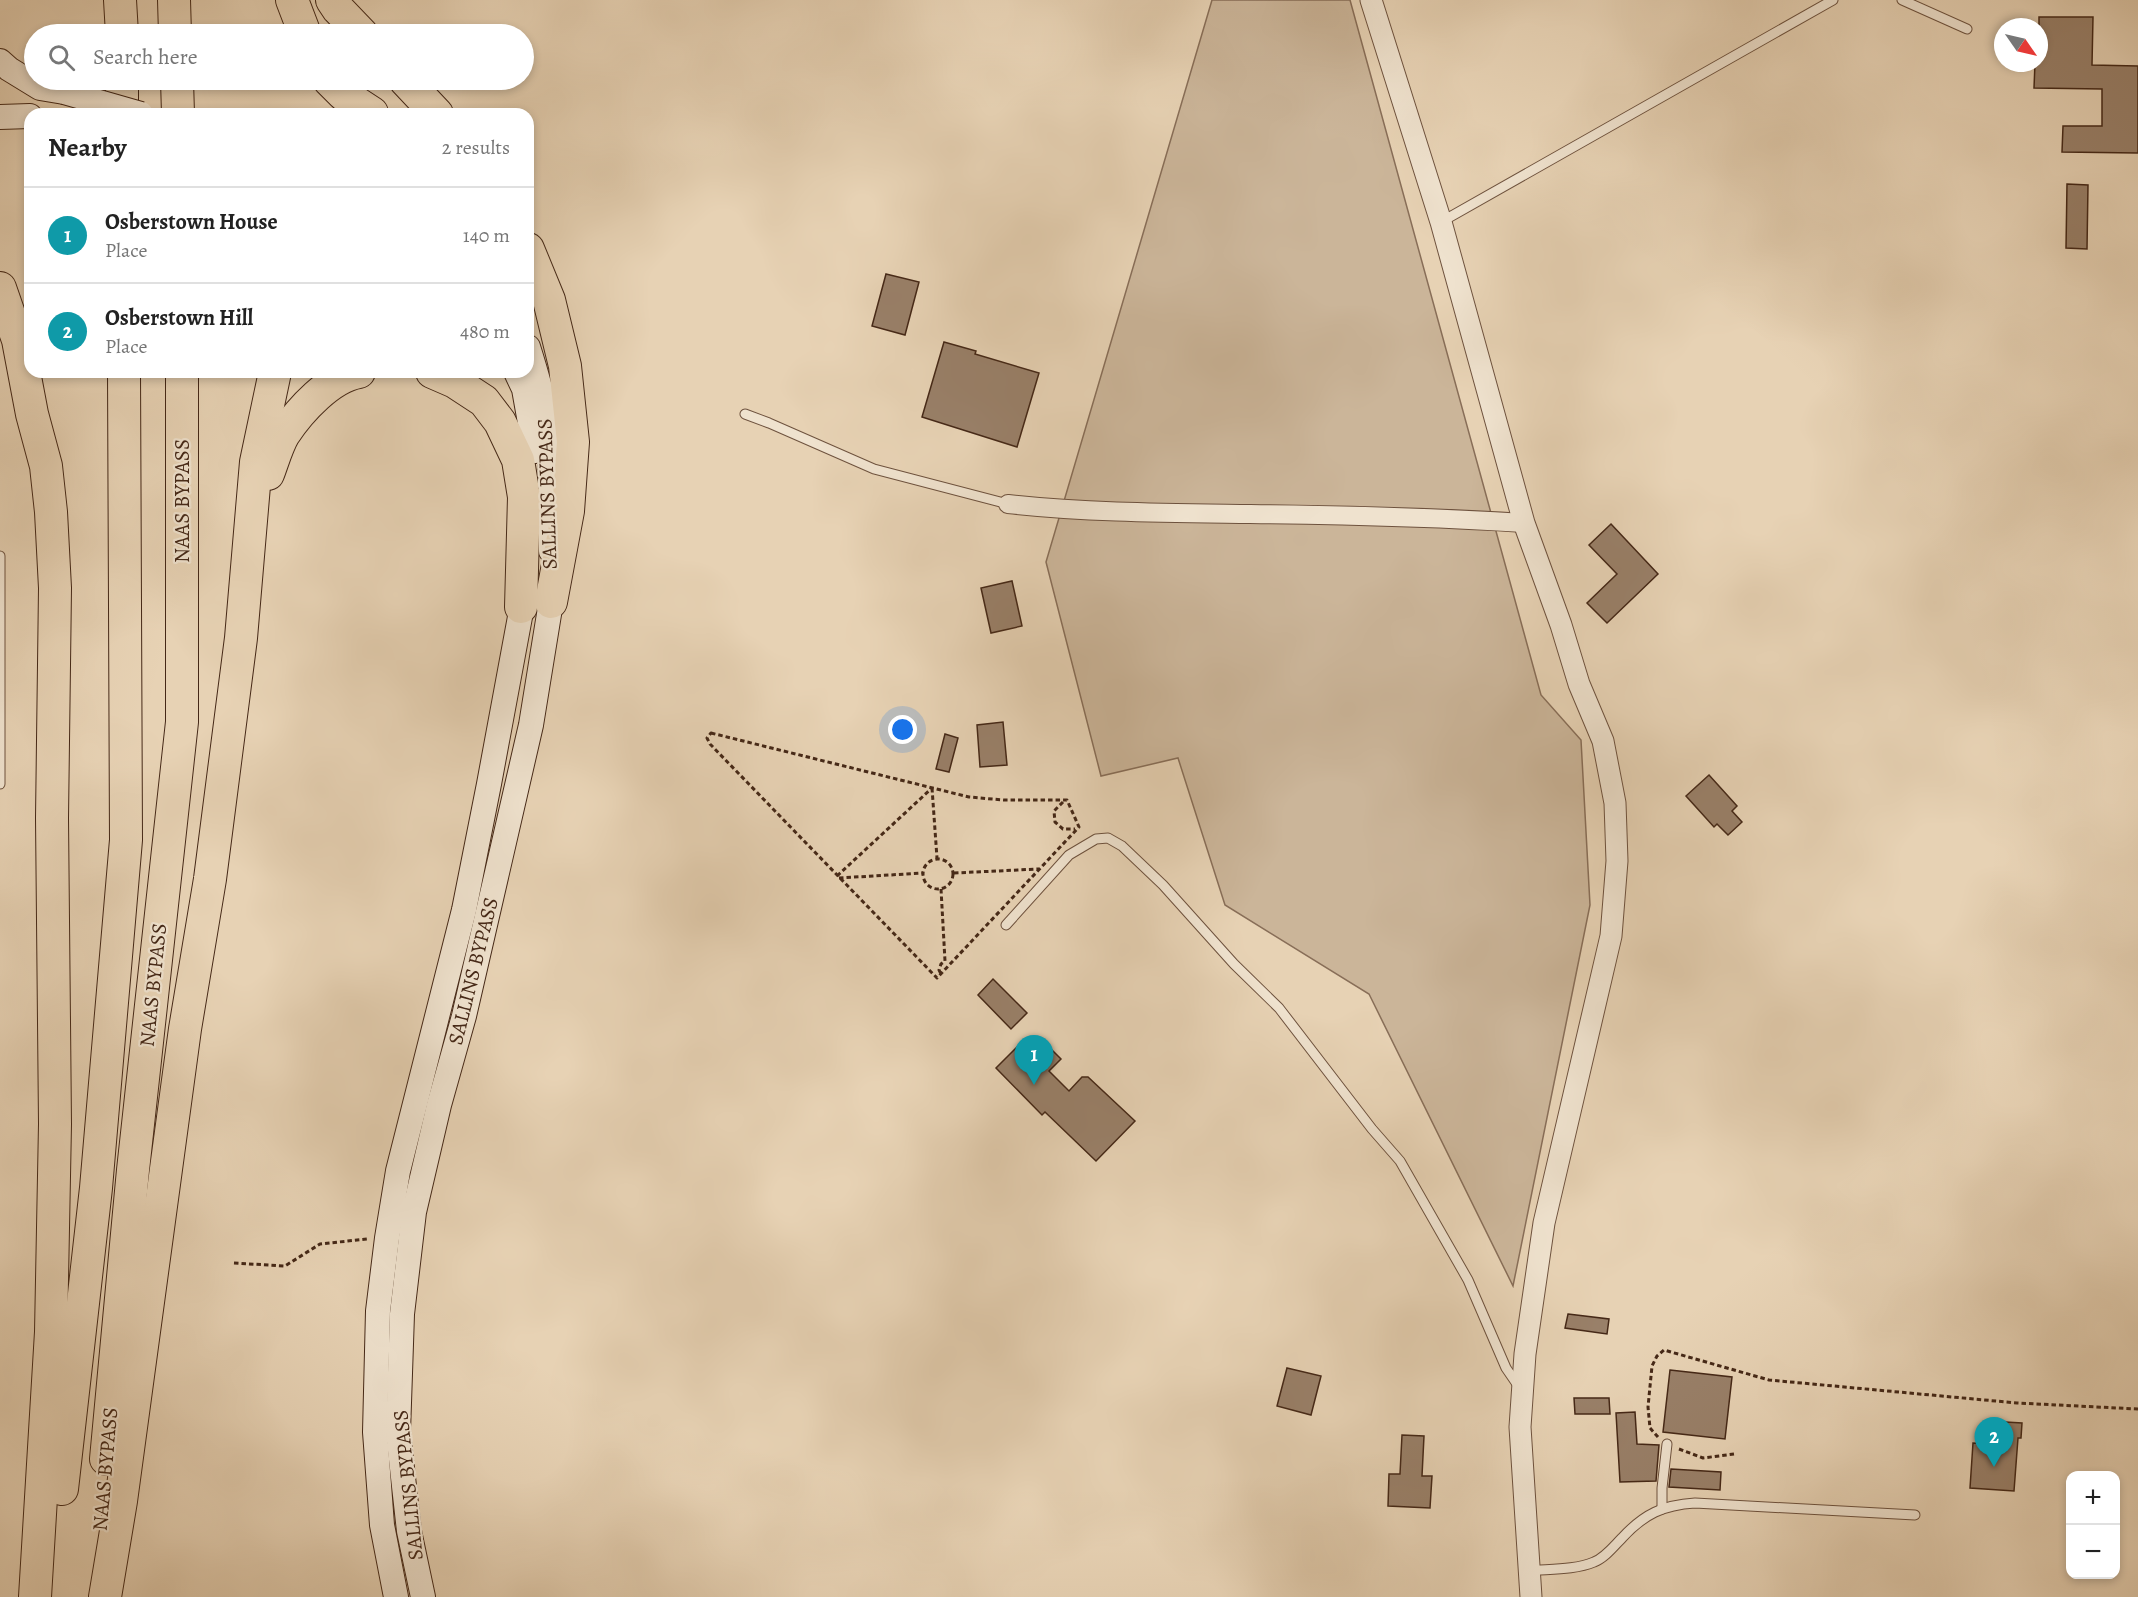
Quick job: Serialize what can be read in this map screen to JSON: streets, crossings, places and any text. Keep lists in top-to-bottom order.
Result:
{
  "streets": {
    "highway": ["NAAS BYPASS"],
    "main road": ["SALLINS BYPASS"]
  },
  "north": "bottom right",
  "page": {
    "search": "Search here",
    "heading": ["Nearby", "2 results"],
    "list": [
      {
        "mark": "1",
        "name": "Osberstown House",
        "note": "Place",
        "value": "140 m"
      },
      {
        "mark": "2",
        "name": "Osberstown Hill",
        "note": "Place",
        "value": "480 m"
      }
    ],
    "pins": ["1", "2"],
    "map_buttons": ["+", "−"]
  }
}
